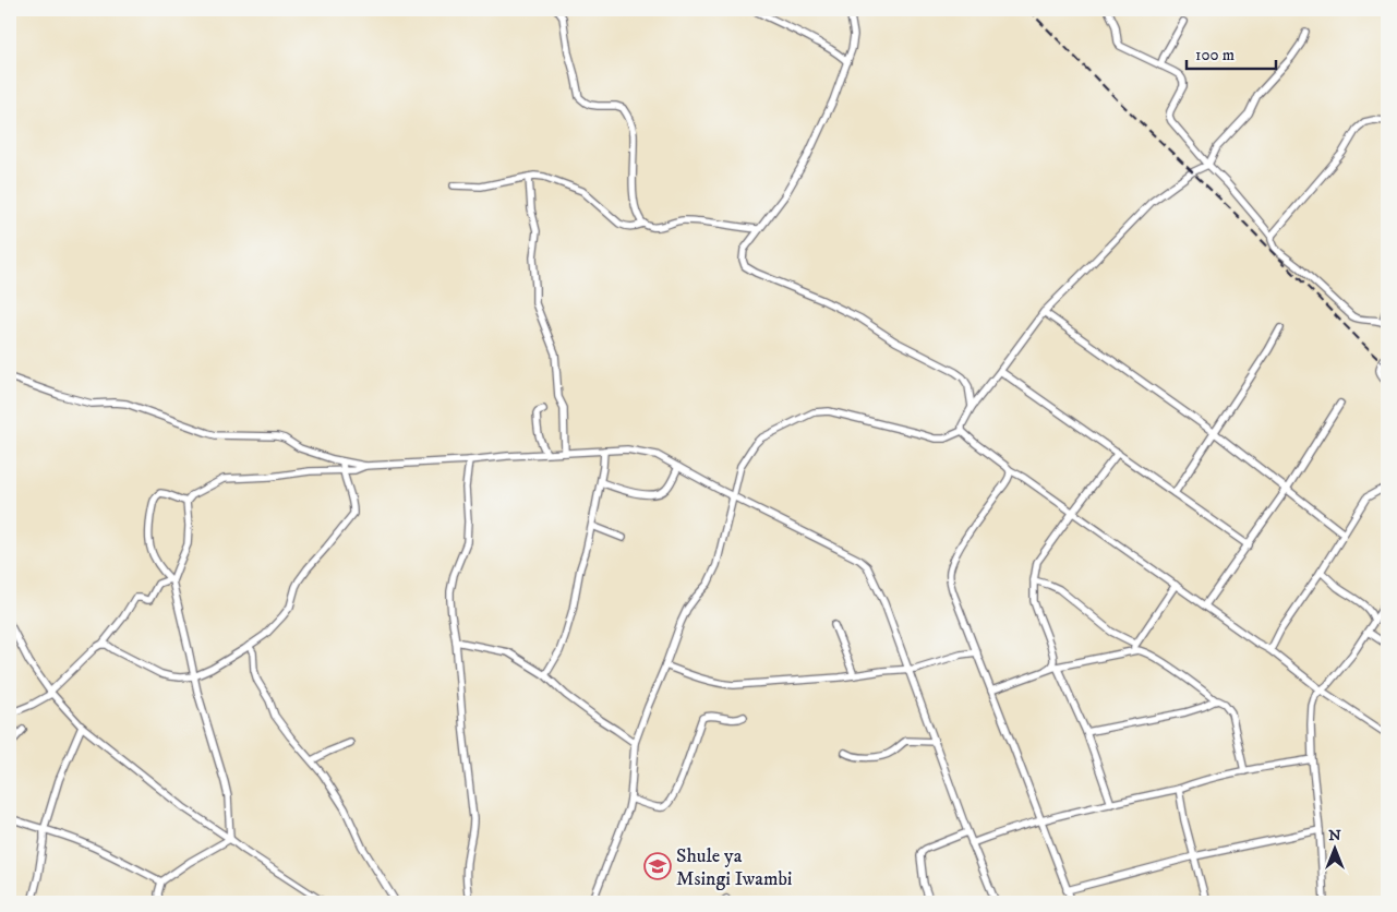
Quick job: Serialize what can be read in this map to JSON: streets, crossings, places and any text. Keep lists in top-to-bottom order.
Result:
{
  "places": {
    "school or university": ["Shule ya Msingi Iwambi"]
  },
  "scale_bar": "100 m",
  "north": "top"
}
